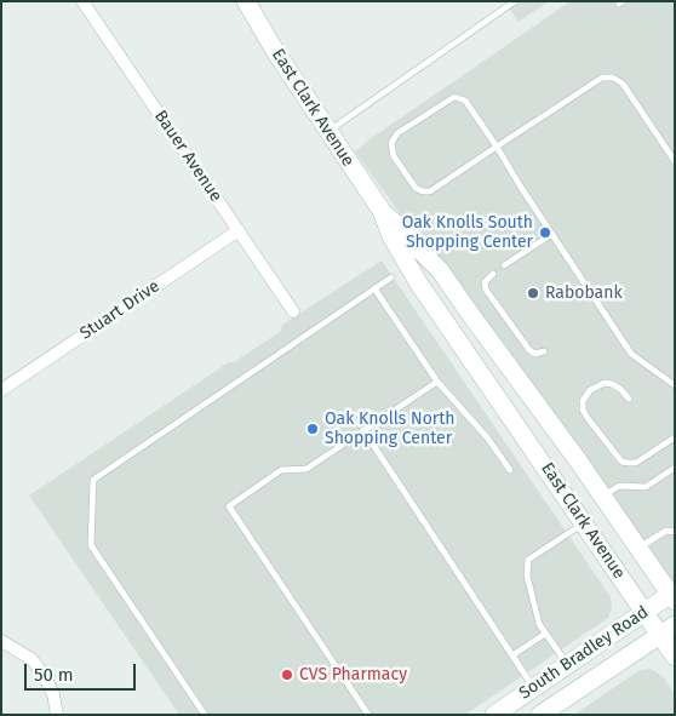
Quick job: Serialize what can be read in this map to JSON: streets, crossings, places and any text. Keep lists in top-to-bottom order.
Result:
{
  "streets": {
    "main road": ["East Clark Avenue", "South Bradley Road"],
    "street": ["Bauer Avenue", "Stuart Drive"]
  },
  "crossings": [
    ["East Clark Avenue", "South Bradley Road"],
    ["Bauer Avenue", "Stuart Drive"]
  ],
  "places": [
    "Oak Knolls South Shopping Center",
    "Rabobank",
    "Oak Knolls North Shopping Center",
    "CVS Pharmacy"
  ],
  "scale_bar": "50 m"
}
